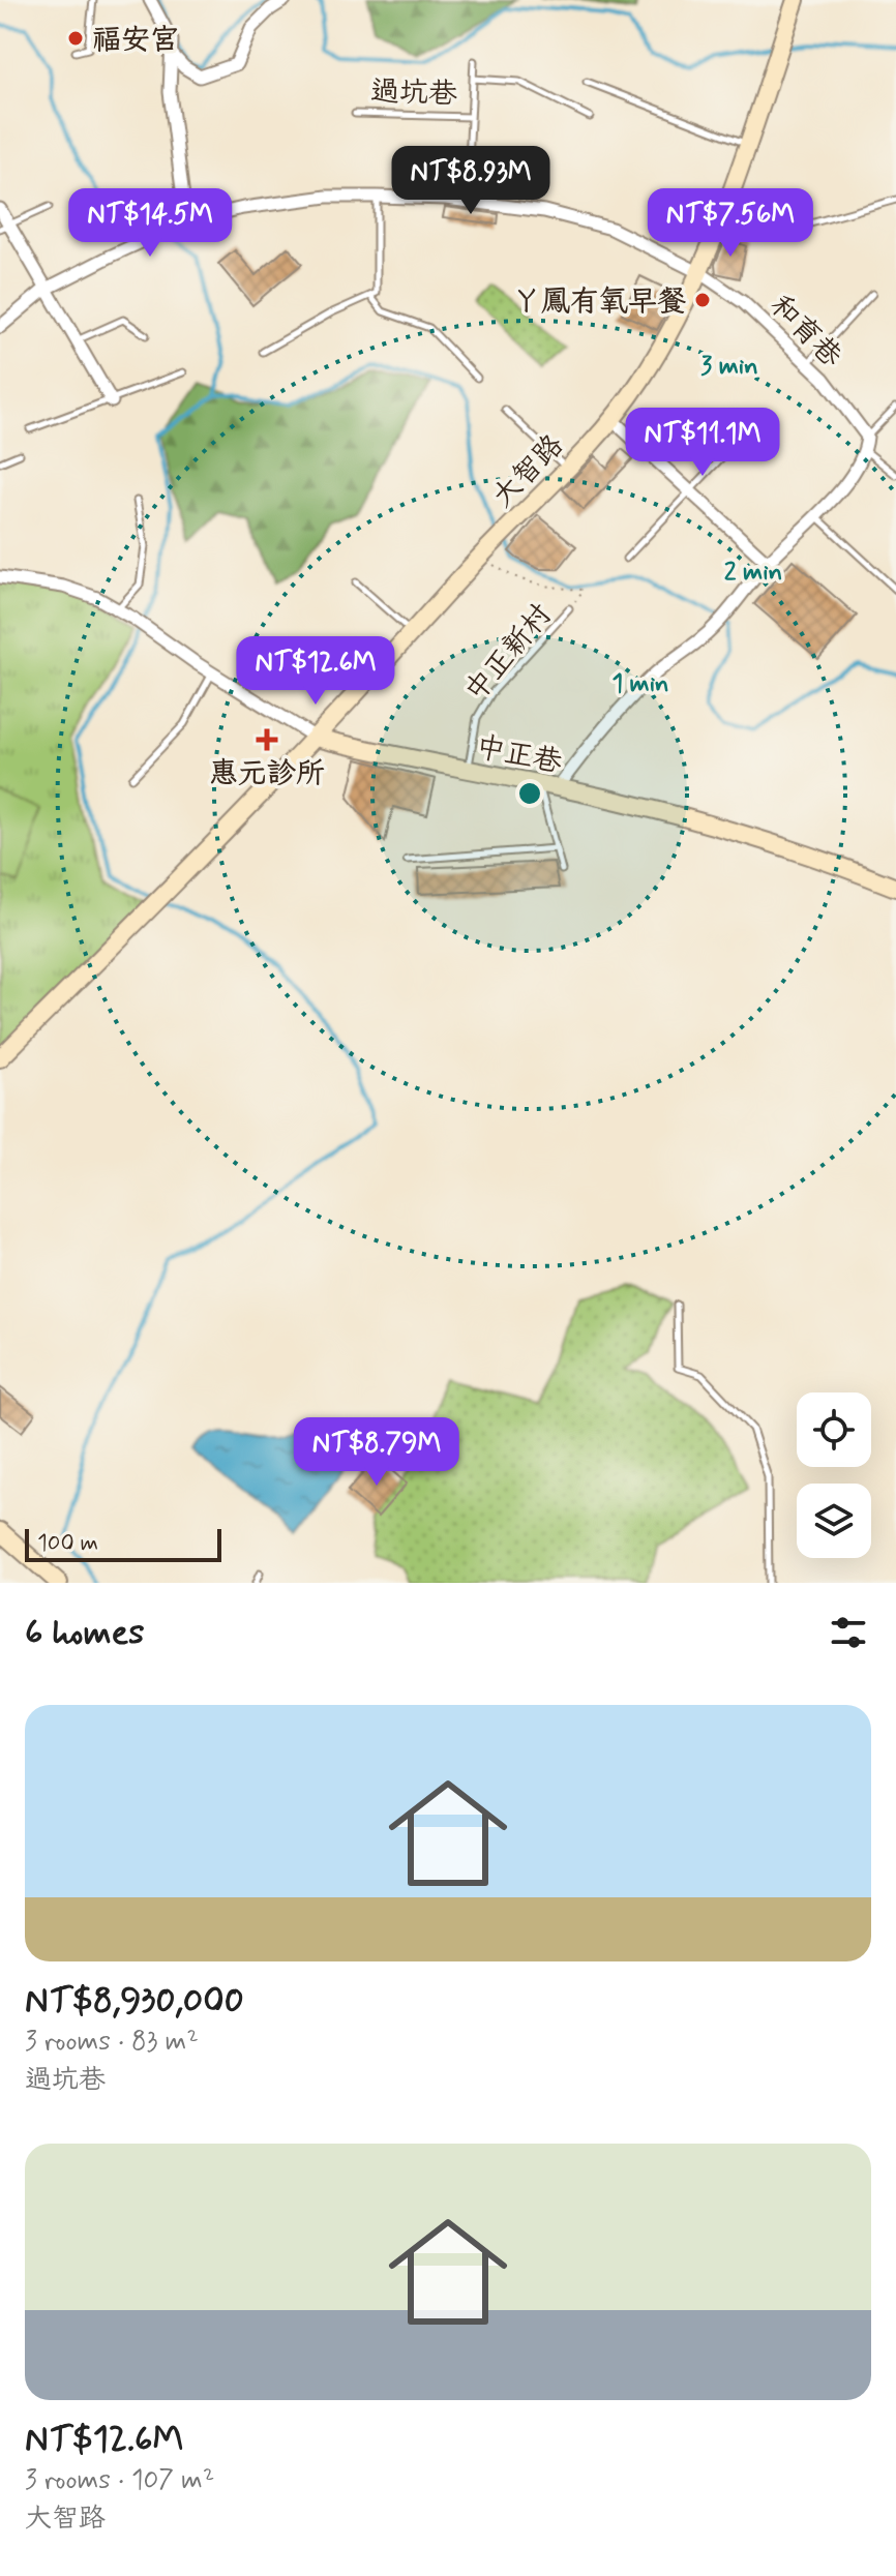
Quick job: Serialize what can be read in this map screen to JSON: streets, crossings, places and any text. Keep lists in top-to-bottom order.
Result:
{
  "streets": {
    "street": ["和育巷", "大智路", "中正巷"],
    "lane": ["過坑巷", "中正新村"]
  },
  "crossings": [
    ["和育巷", "大智路"],
    ["中正新村", "中正巷"]
  ],
  "places": {
    "other": ["福安宮", "ㄚ鳳有氧早餐"],
    "health": ["惠元診所"]
  },
  "scale_bar": "100 m",
  "page": {
    "price": [
      "NT$8.93M",
      "NT$14.5M",
      "NT$7.56M",
      "NT$11.1M",
      "NT$12.6M",
      "NT$8.79M"
    ],
    "scale": "100 m",
    "heading": "6 homes",
    "list": [
      {
        "name": "NT$8,930,000",
        "note": "3 rooms · 83 m² · 過坑巷"
      },
      {
        "name": "NT$12.6M",
        "note": "3 rooms · 107 m² · 大智路"
      }
    ]
  },
  "rings": ["3 min", "2 min", "1 min"]
}
